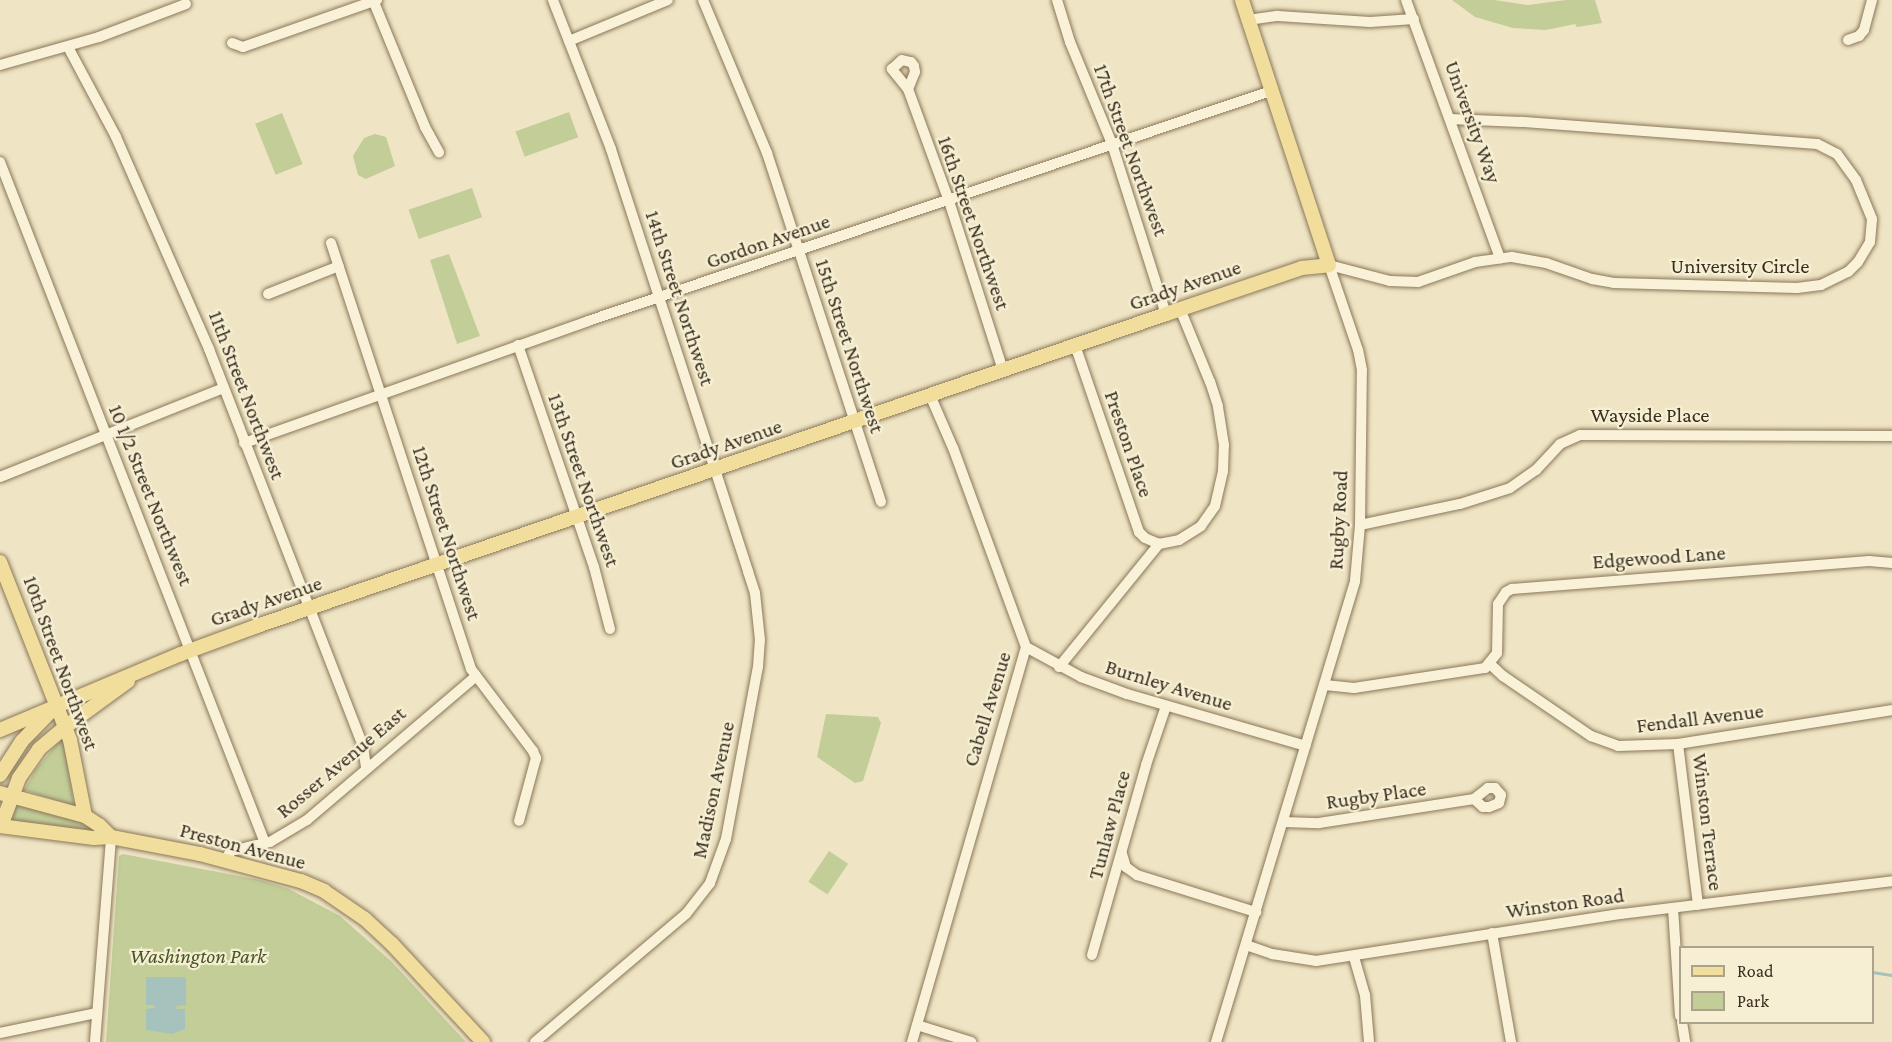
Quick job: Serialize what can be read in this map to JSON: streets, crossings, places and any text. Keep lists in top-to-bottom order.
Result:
{
  "streets": {
    "main road": [
      "Grady Avenue",
      "Rugby Road",
      "10th Street Northwest",
      "Preston Avenue"
    ],
    "street": [
      "University Way",
      "17th Street Northwest",
      "16th Street Northwest",
      "Gordon Avenue",
      "University Circle",
      "14th Street Northwest",
      "15th Street Northwest",
      "11th Street Northwest",
      "Wayside Place",
      "Preston Place",
      "13th Street Northwest",
      "10 1/2 Street Northwest",
      "12th Street Northwest",
      "Edgewood Lane",
      "Burnley Avenue",
      "Cabell Avenue",
      "Fendall Avenue",
      "Rosser Avenue East",
      "Madison Avenue",
      "Rugby Place",
      "Winston Terrace",
      "Tunlaw Place",
      "Winston Road"
    ]
  },
  "crossings": [
    ["University Way", "University Circle"],
    ["17th Street Northwest", "Gordon Avenue"],
    ["17th Street Northwest", "Grady Avenue"],
    ["16th Street Northwest", "Gordon Avenue"],
    ["16th Street Northwest", "Grady Avenue"],
    ["Gordon Avenue", "14th Street Northwest"],
    ["Gordon Avenue", "15th Street Northwest"],
    ["Gordon Avenue", "11th Street Northwest"],
    ["Gordon Avenue", "13th Street Northwest"],
    ["Gordon Avenue", "Rugby Road"],
    ["Gordon Avenue", "12th Street Northwest"],
    ["University Circle", "Grady Avenue"],
    ["University Circle", "Rugby Road"],
    ["Grady Avenue", "14th Street Northwest"],
    ["Grady Avenue", "15th Street Northwest"],
    ["Grady Avenue", "11th Street Northwest"],
    ["Grady Avenue", "Preston Place"],
    ["Grady Avenue", "13th Street Northwest"],
    ["Grady Avenue", "10 1/2 Street Northwest"],
    ["Grady Avenue", "Rugby Road"],
    ["Grady Avenue", "12th Street Northwest"],
    ["Grady Avenue", "10th Street Northwest"],
    ["Grady Avenue", "Cabell Avenue"],
    ["Grady Avenue", "Preston Avenue"],
    ["14th Street Northwest", "Madison Avenue"],
    ["11th Street Northwest", "Rosser Avenue East"],
    ["Wayside Place", "Rugby Road"],
    ["10 1/2 Street Northwest", "Rosser Avenue East"],
    ["Rugby Road", "Burnley Avenue"],
    ["Rugby Road", "Rugby Place"],
    ["Rugby Road", "Winston Road"],
    ["12th Street Northwest", "Rosser Avenue East"],
    ["Edgewood Lane", "Fendall Avenue"],
    ["10th Street Northwest", "Preston Avenue"],
    ["Burnley Avenue", "Cabell Avenue"],
    ["Burnley Avenue", "Tunlaw Place"],
    ["Fendall Avenue", "Winston Terrace"],
    ["Rosser Avenue East", "Preston Avenue"],
    ["Winston Terrace", "Winston Road"]
  ],
  "parks": ["Washington Park"],
  "legend": ["Road", "Park"]
}
